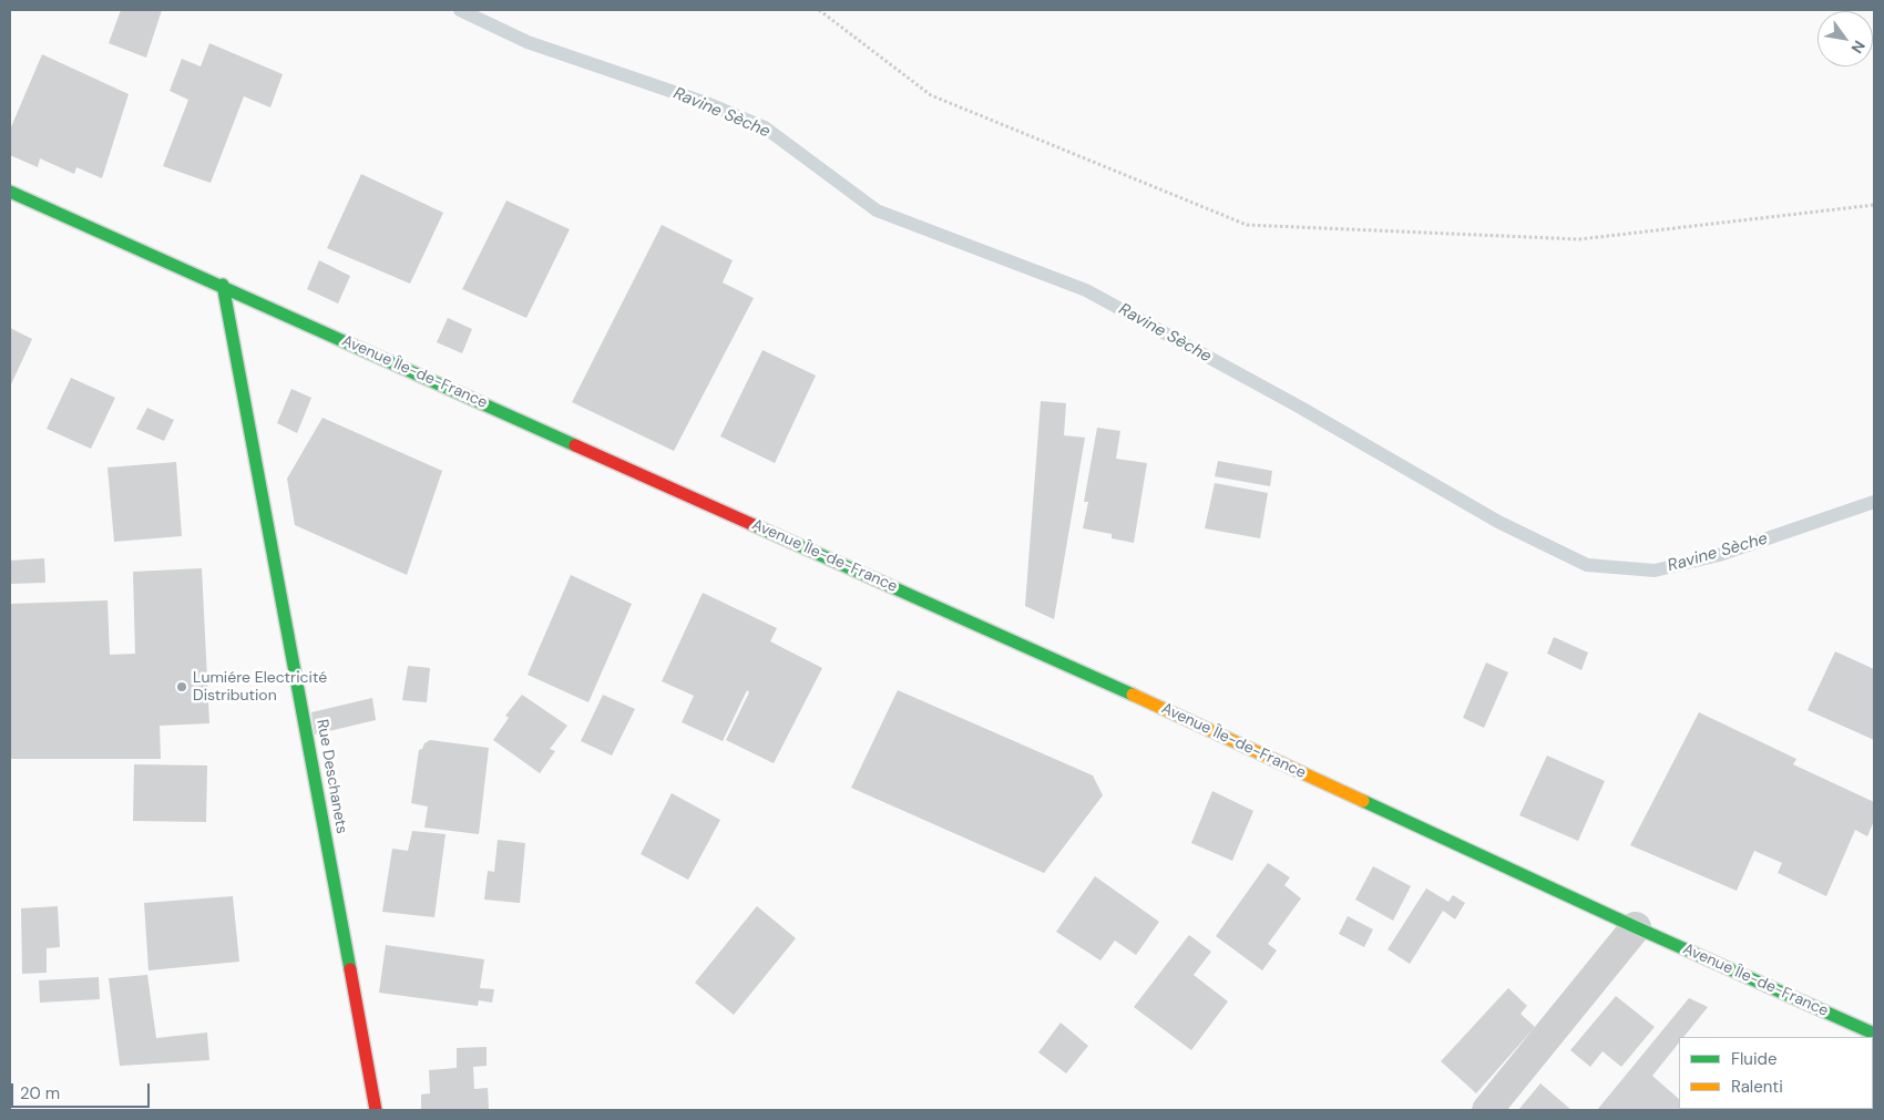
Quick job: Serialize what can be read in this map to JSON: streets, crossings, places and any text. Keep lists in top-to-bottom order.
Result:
{
  "streets": {
    "street": ["Avenue Île-de-France", "Rue Deschanets"]
  },
  "crossings": [
    ["Avenue Île-de-France", "Rue Deschanets"]
  ],
  "water": ["Ravine Sèche"],
  "places": ["Lumiére Electricité Distribution"],
  "legend": ["Fluide", "Ralenti"],
  "scale_bar": "20 m",
  "north": "bottom right"
}
